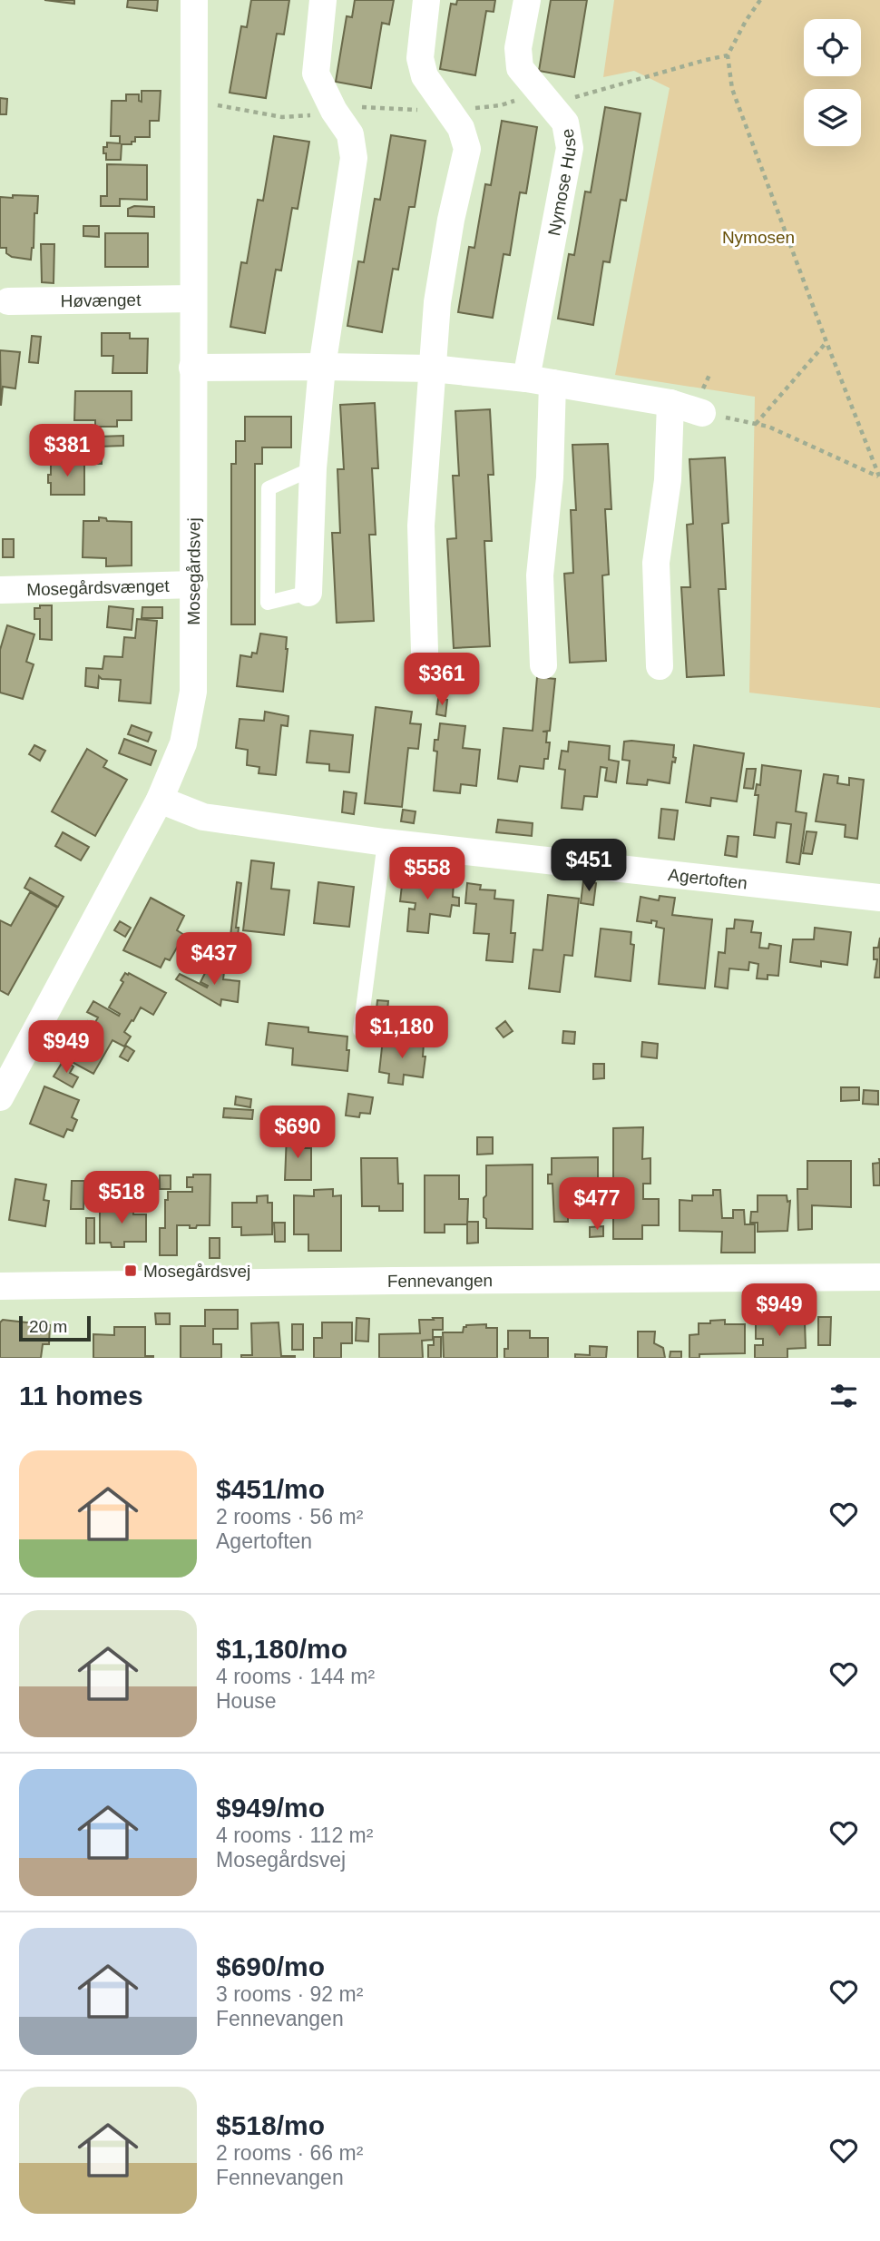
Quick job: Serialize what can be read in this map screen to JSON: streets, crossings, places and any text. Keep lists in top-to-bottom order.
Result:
{
  "streets": {
    "street": [
      "Nymose Huse",
      "Høvænget",
      "Mosegårdsvej",
      "Mosegårdsvænget",
      "Agertoften",
      "Fennevangen"
    ]
  },
  "crossings": [
    ["Høvænget", "Mosegårdsvej"],
    ["Mosegårdsvej", "Mosegårdsvænget"],
    ["Mosegårdsvej", "Agertoften"]
  ],
  "parks": ["Nymosen"],
  "places": {
    "transit": ["Mosegårdsvej"]
  },
  "scale_bar": "20 m",
  "page": {
    "price": [
      "$381",
      "$361",
      "$451",
      "$558",
      "$437",
      "$1,180",
      "$949",
      "$690",
      "$518",
      "$477",
      "$949"
    ],
    "scale": "20 m",
    "heading": "11 homes",
    "list": [
      {
        "name": "$451/mo",
        "note": "2 rooms · 56 m² · Agertoften"
      },
      {
        "name": "$1,180/mo",
        "note": "4 rooms · 144 m² · House"
      },
      {
        "name": "$949/mo",
        "note": "4 rooms · 112 m² · Mosegårdsvej"
      },
      {
        "name": "$690/mo",
        "note": "3 rooms · 92 m² · Fennevangen"
      },
      {
        "name": "$518/mo",
        "note": "2 rooms · 66 m² · Fennevangen"
      }
    ]
  }
}
